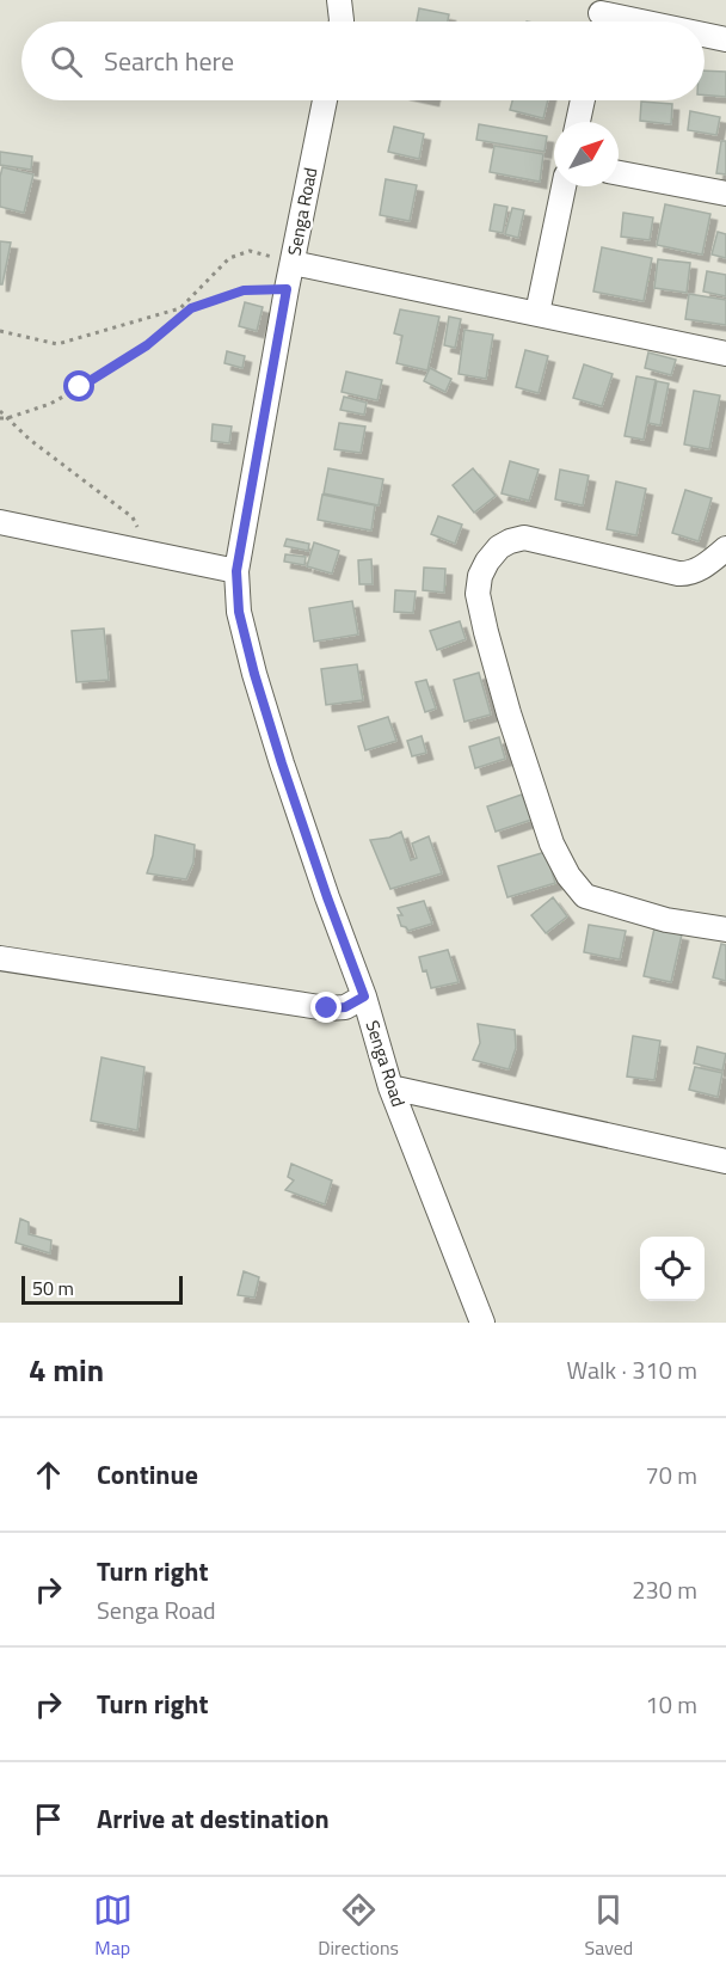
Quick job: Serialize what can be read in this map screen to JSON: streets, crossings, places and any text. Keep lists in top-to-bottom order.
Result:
{
  "streets": {
    "street": ["Senga Road"]
  },
  "scale_bar": "50 m",
  "north": "top right",
  "page": {
    "search": "Search here",
    "scale": "50 m",
    "heading": ["4 min", "Walk · 310 m"],
    "list": [
      ["Continue", "70 m"],
      ["Turn right", "Senga Road", "230 m"],
      ["Turn right", "10 m"],
      "Arrive at destination"
    ],
    "nav": ["Map", "Directions", "Saved"]
  }
}
